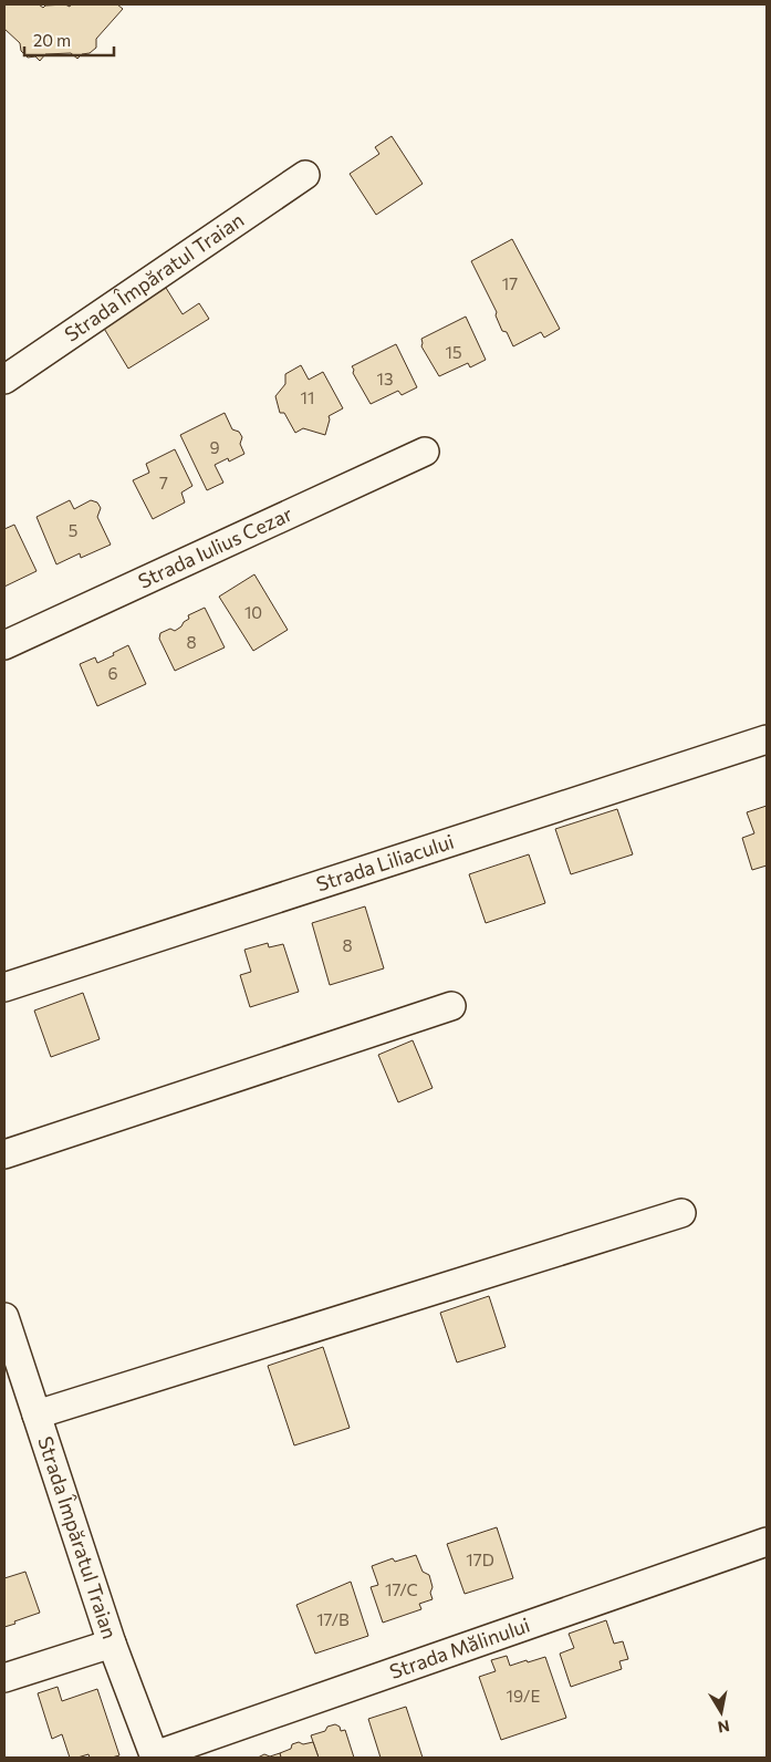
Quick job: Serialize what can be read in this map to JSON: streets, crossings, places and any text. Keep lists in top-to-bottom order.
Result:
{
  "streets": {
    "street": [
      "Strada Împăratul Traian",
      "Strada Iulius Cezar",
      "Strada Liliacului",
      "Strada Mălinului"
    ]
  },
  "crossings": [
    ["Strada Împăratul Traian", "Strada Mălinului"]
  ],
  "house_numbers": [
    "17",
    "15",
    "13",
    "11",
    "9",
    "7",
    "5",
    "10",
    "8",
    "6",
    "8",
    "17D",
    "17/C",
    "17/B",
    "19/E"
  ],
  "scale_bar": "20 m",
  "north": "bottom"
}
